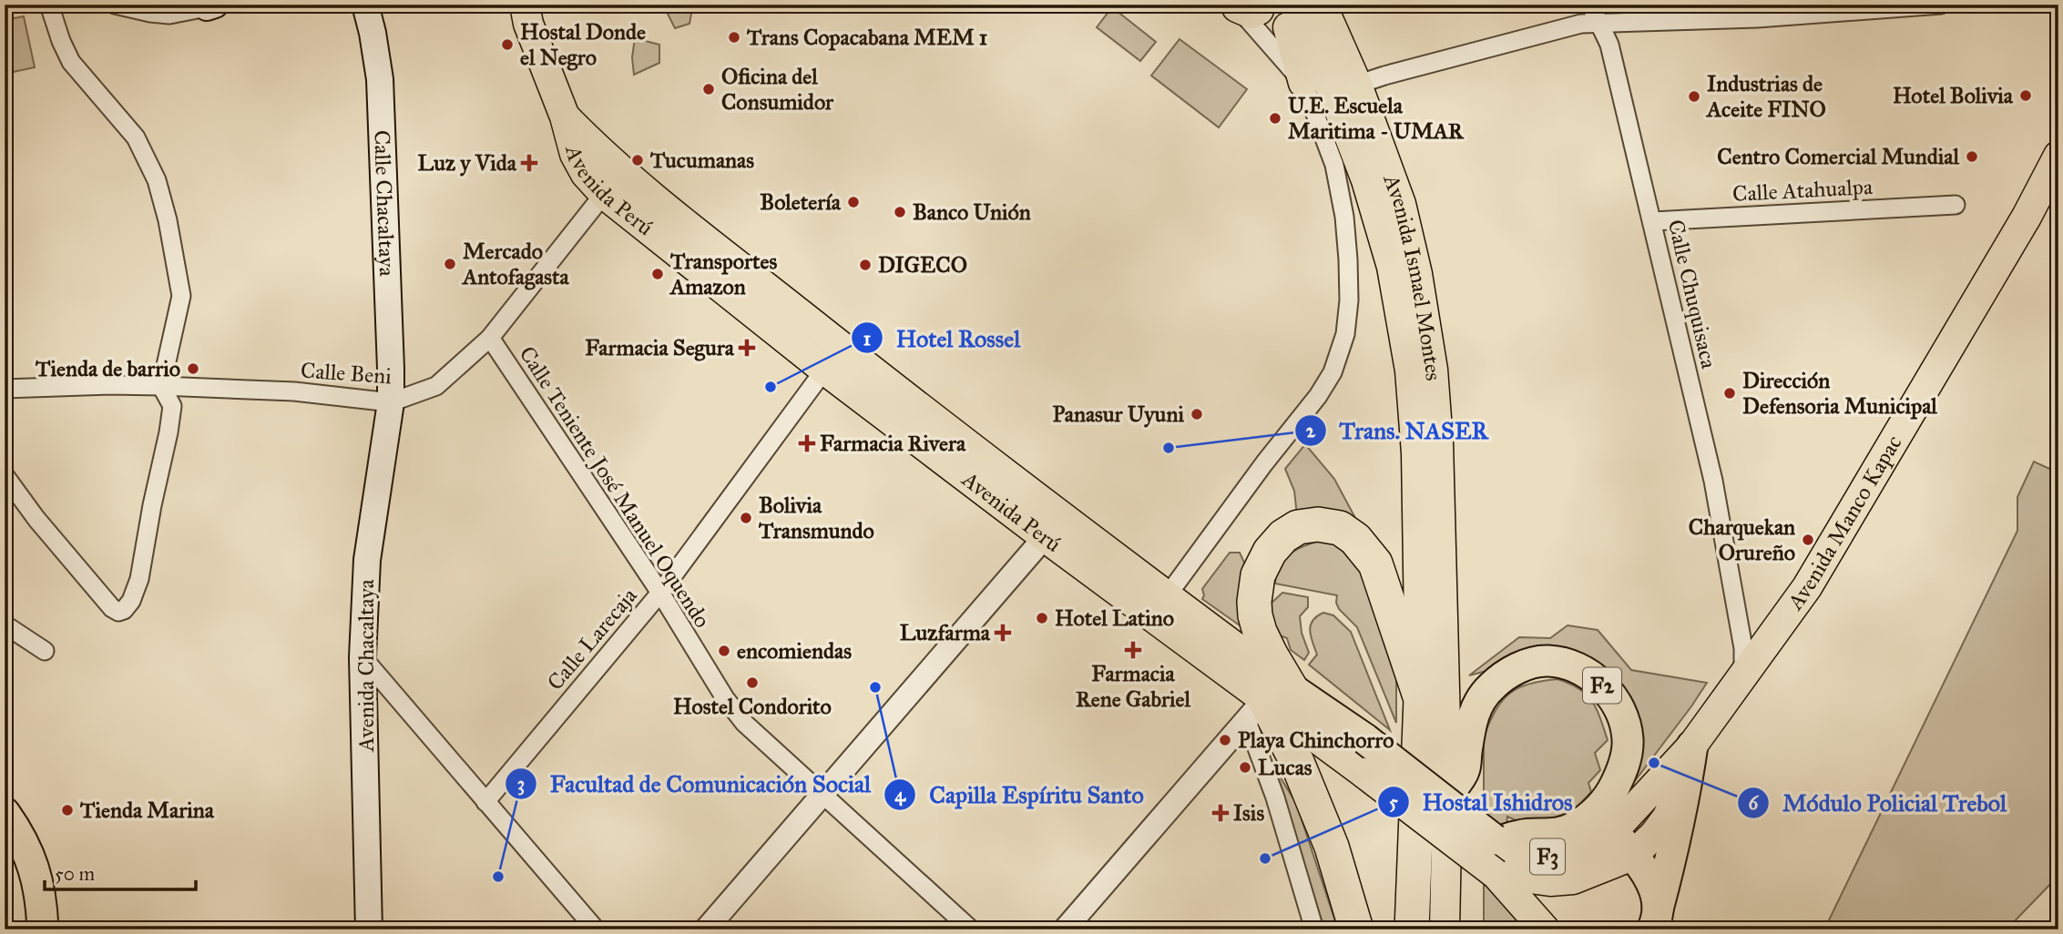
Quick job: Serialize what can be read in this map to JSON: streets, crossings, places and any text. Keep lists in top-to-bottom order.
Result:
{
  "streets": {
    "highway": [
      "Avenida Perú",
      "Avenida Manco Kapac",
      "F2",
      "F3"
    ],
    "main road": ["Calle Chacaltaya", "Avenida Ismael Montes", "Avenida Chacaltaya"],
    "street": [
      "Calle Atahualpa",
      "Calle Chuquisaca",
      "Calle Beni",
      "Calle Teniente José Manuel Oquendo",
      "Calle Larecaja"
    ]
  },
  "crossings": [
    ["Avenida Perú", "Calle Beni"],
    ["Avenida Perú", "Avenida Manco Kapac"],
    ["Avenida Perú", "Calle Larecaja"],
    ["Avenida Perú", "F2"],
    ["Calle Atahualpa", "Calle Chuquisaca"],
    ["Calle Chacaltaya", "Calle Beni"],
    ["Calle Chacaltaya", "Avenida Chacaltaya"],
    ["Avenida Ismael Montes", "F2"],
    ["Calle Chuquisaca", "Avenida Manco Kapac"],
    ["Calle Beni", "Calle Teniente José Manuel Oquendo"],
    ["Calle Beni", "Avenida Chacaltaya"],
    ["Calle Teniente José Manuel Oquendo", "Calle Larecaja"],
    ["Avenida Manco Kapac", "F2"]
  ],
  "places": {
    "other": [
      "Trans Copacabana MEM 1",
      "Hostal Donde el Negro",
      "Oficina del Consumidor",
      "Hotel Bolivia",
      "Industrias de Aceite FINO",
      "U.E. Escuela Maritima - UMAR",
      "Centro Comercial Mundial",
      "Tucumanas",
      "Boletería",
      "Banco Unión",
      "Mercado Antofagasta",
      "DIGECO",
      "Transportes Amazon",
      "Tienda de barrio",
      "Hotel Rossel",
      "Dirección Defensoria Municipal",
      "Panasur Uyuni",
      "Trans. NASER",
      "Bolivia Transmundo",
      "Charquekan Orureño",
      "Hotel Latino",
      "encomiendas",
      "Hostel Condorito",
      "Capilla Espíritu Santo",
      "Playa Chinchorro",
      "Módulo Policial Trebol",
      "Lucas",
      "Tienda Marina",
      "Hostal Ishidros",
      "Facultad de Comunicación Social"
    ],
    "health": [
      "Luz y Vida",
      "Farmacia Segura",
      "Farmacia Rivera",
      "Luzfarma",
      "Farmacia Rene Gabriel",
      "Isis"
    ]
  },
  "scale_bar": "50 m"
}
